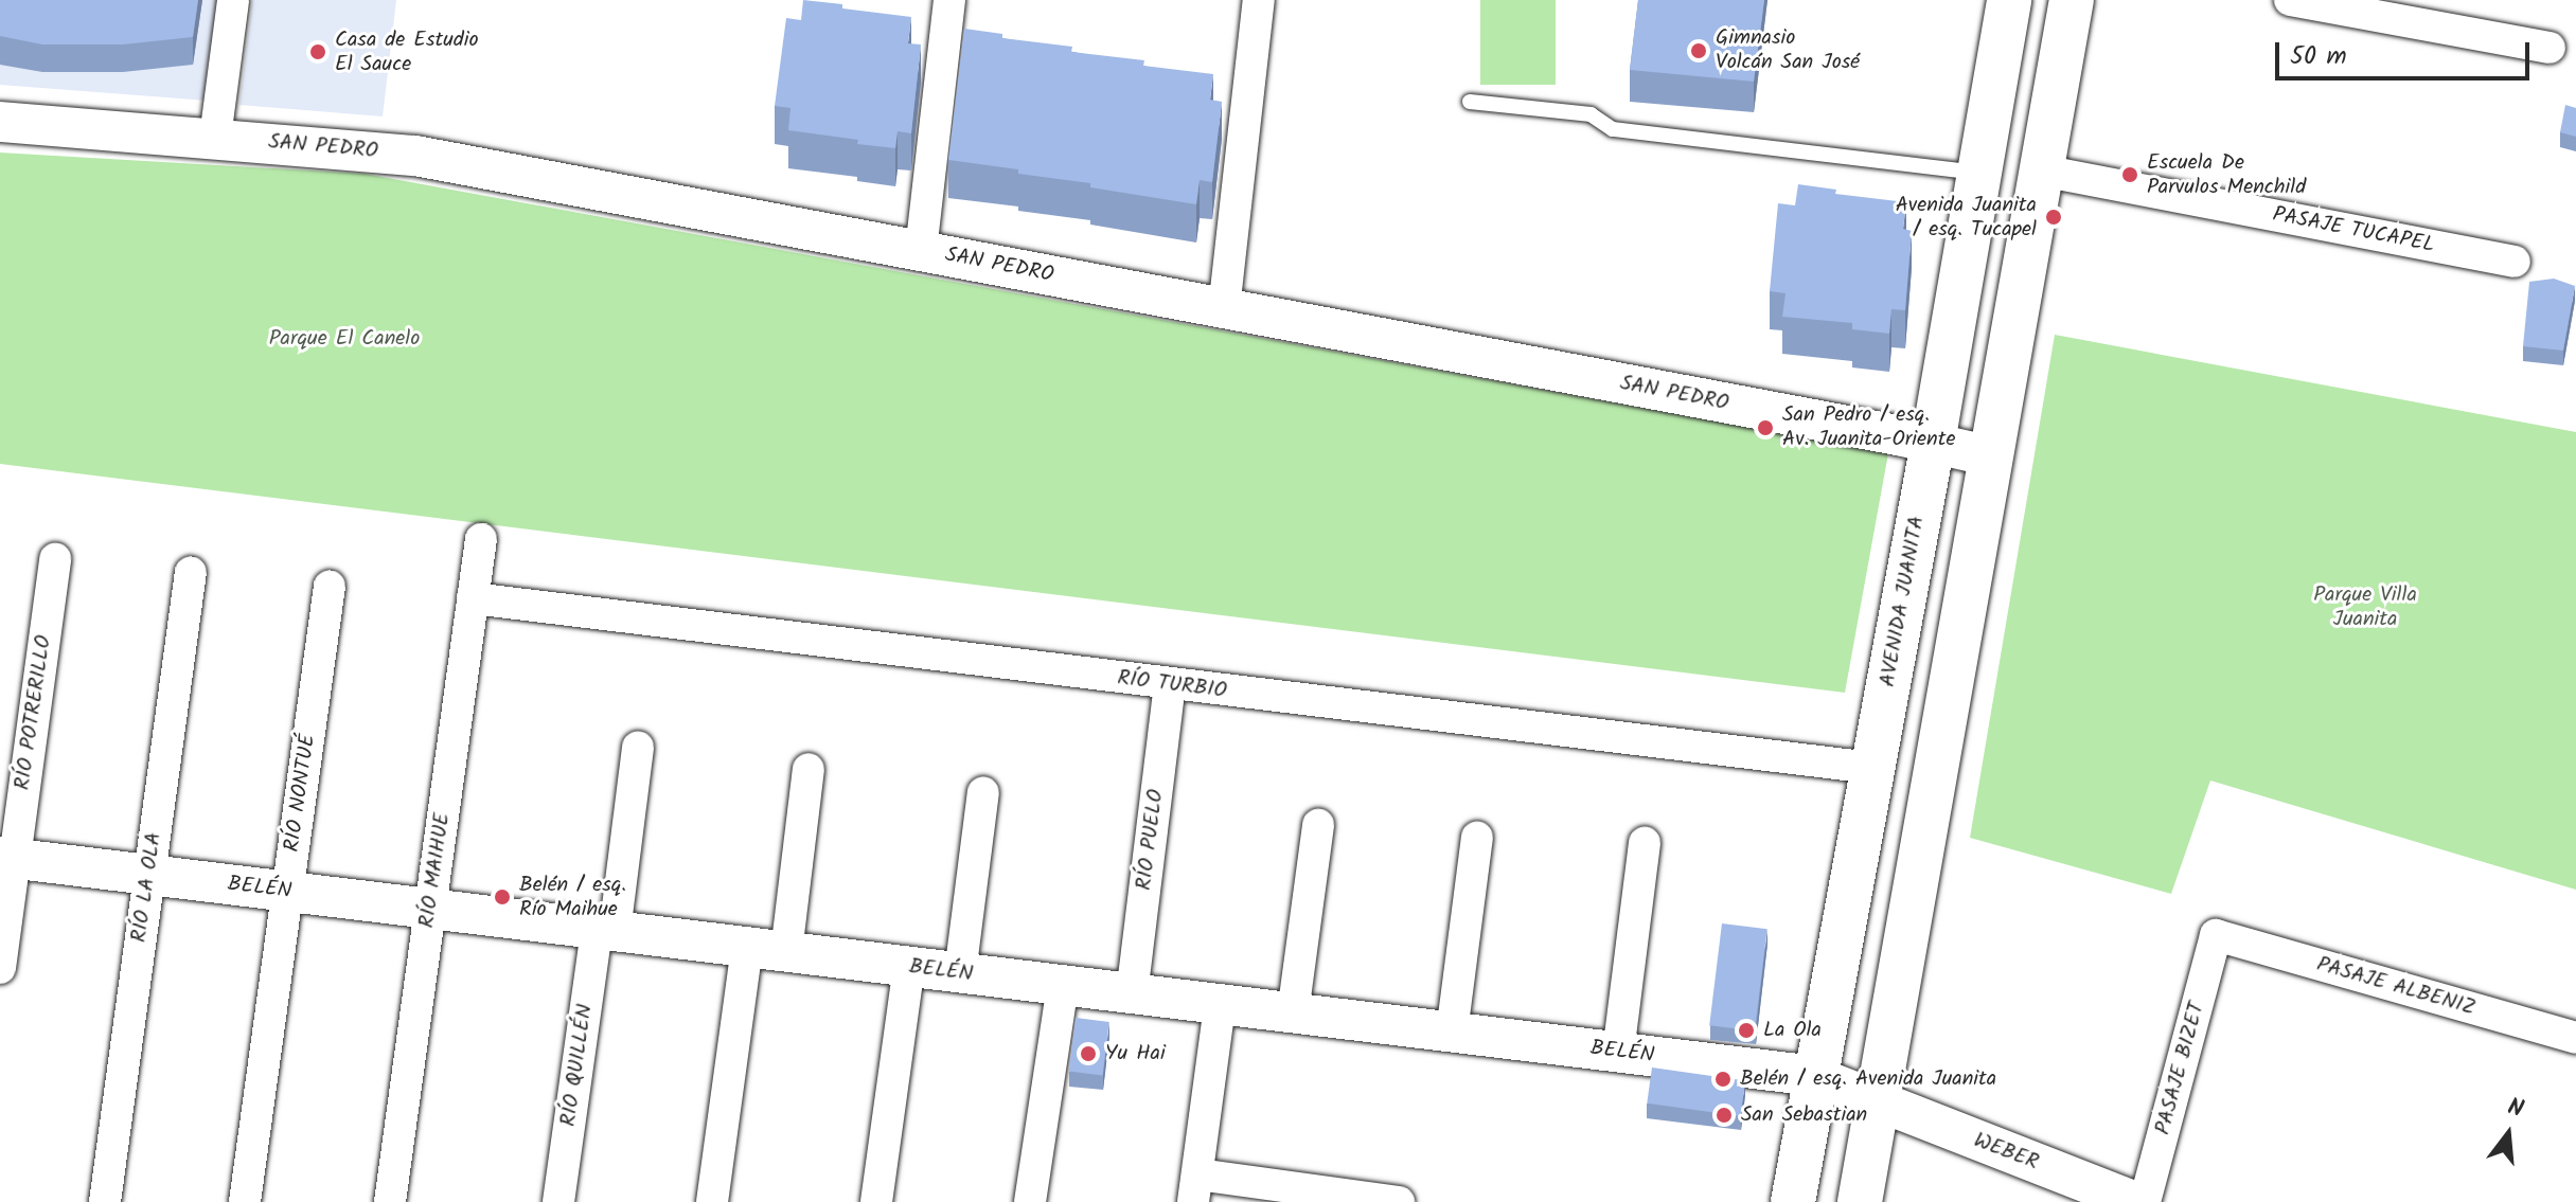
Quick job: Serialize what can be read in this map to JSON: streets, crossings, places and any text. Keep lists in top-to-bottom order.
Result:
{
  "streets": {
    "main road": ["AVENIDA JUANITA"],
    "street": [
      "SAN PEDRO",
      "PASAJE TUCAPEL",
      "RÍO TURBIO",
      "RÍO POTRERILLO",
      "RÍO NONTUÉ",
      "RÍO PUELO",
      "RÍO MAIHUE",
      "RÍO LA OLA",
      "BELÉN",
      "PASAJE ALBENIZ",
      "RÍO QUILLÉN",
      "PASAJE BIZET",
      "WEBER"
    ]
  },
  "crossings": [
    ["SAN PEDRO", "AVENIDA JUANITA"],
    ["AVENIDA JUANITA", "RÍO TURBIO"],
    ["AVENIDA JUANITA", "BELÉN"],
    ["RÍO TURBIO", "RÍO PUELO"],
    ["RÍO TURBIO", "RÍO MAIHUE"],
    ["RÍO POTRERILLO", "BELÉN"],
    ["RÍO NONTUÉ", "BELÉN"],
    ["RÍO PUELO", "BELÉN"],
    ["RÍO MAIHUE", "BELÉN"],
    ["RÍO LA OLA", "BELÉN"],
    ["BELÉN", "RÍO QUILLÉN"],
    ["BELÉN", "WEBER"],
    ["PASAJE ALBENIZ", "PASAJE BIZET"]
  ],
  "parks": ["Parque El Canelo", "Parque Villa Juanita"],
  "places": [
    "Gimnasio Volcán San José",
    "Casa de Estudio El Sauce",
    "Escuela De Parvulos Menchild",
    "Avenida Juanita / esq. Tucapel",
    "San Pedro / esq. Av. Juanita-Oriente",
    "Belén / esq. Río Maihue",
    "La Ola",
    "Yu Hai",
    "Belén / esq. Avenida Juanita",
    "San Sebastian"
  ],
  "scale_bar": "50 m",
  "north": "top"
}
